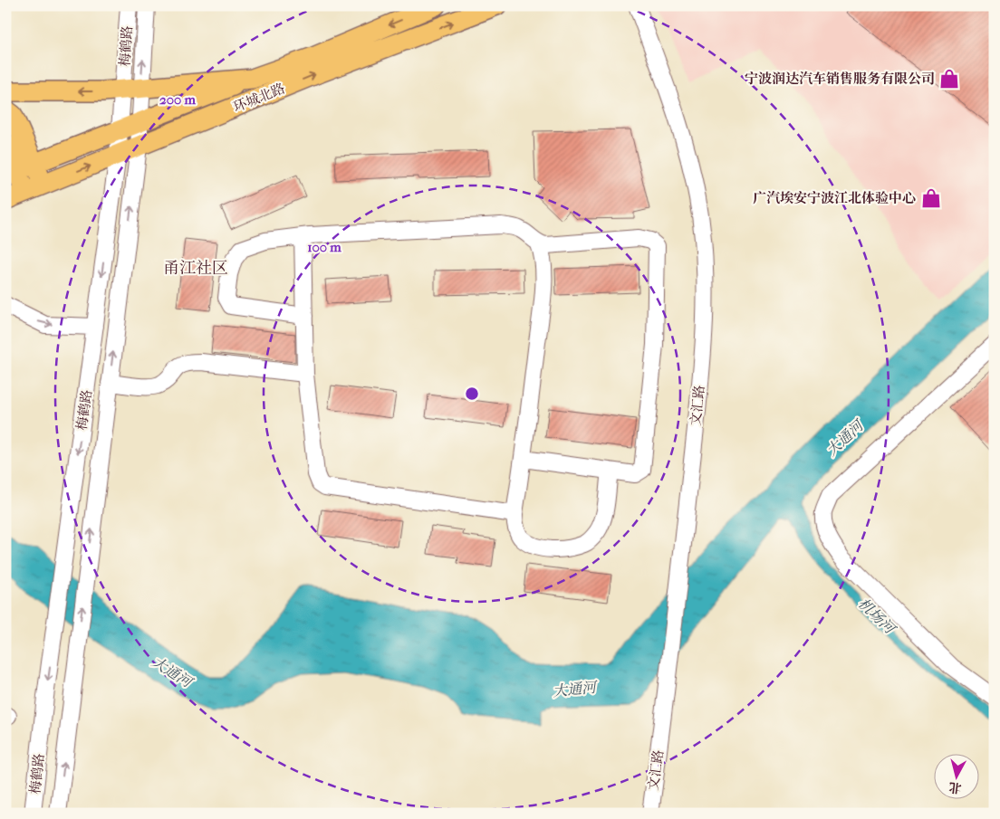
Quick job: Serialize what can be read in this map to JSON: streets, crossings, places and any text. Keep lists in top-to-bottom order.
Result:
{
  "streets": {
    "main road": ["环城北路"],
    "street": ["梅鹤路", "文汇路"]
  },
  "crossings": [
    ["梅鹤路", "环城北路"]
  ],
  "districts": ["甬江社区"],
  "water": ["大通河", "机场河"],
  "places": {
    "shop": ["宁波润达汽车销售服务有限公司", "广汽埃安宁波江北体验中心"]
  },
  "north": "bottom",
  "rings": ["200 m", "100 m"]
}
